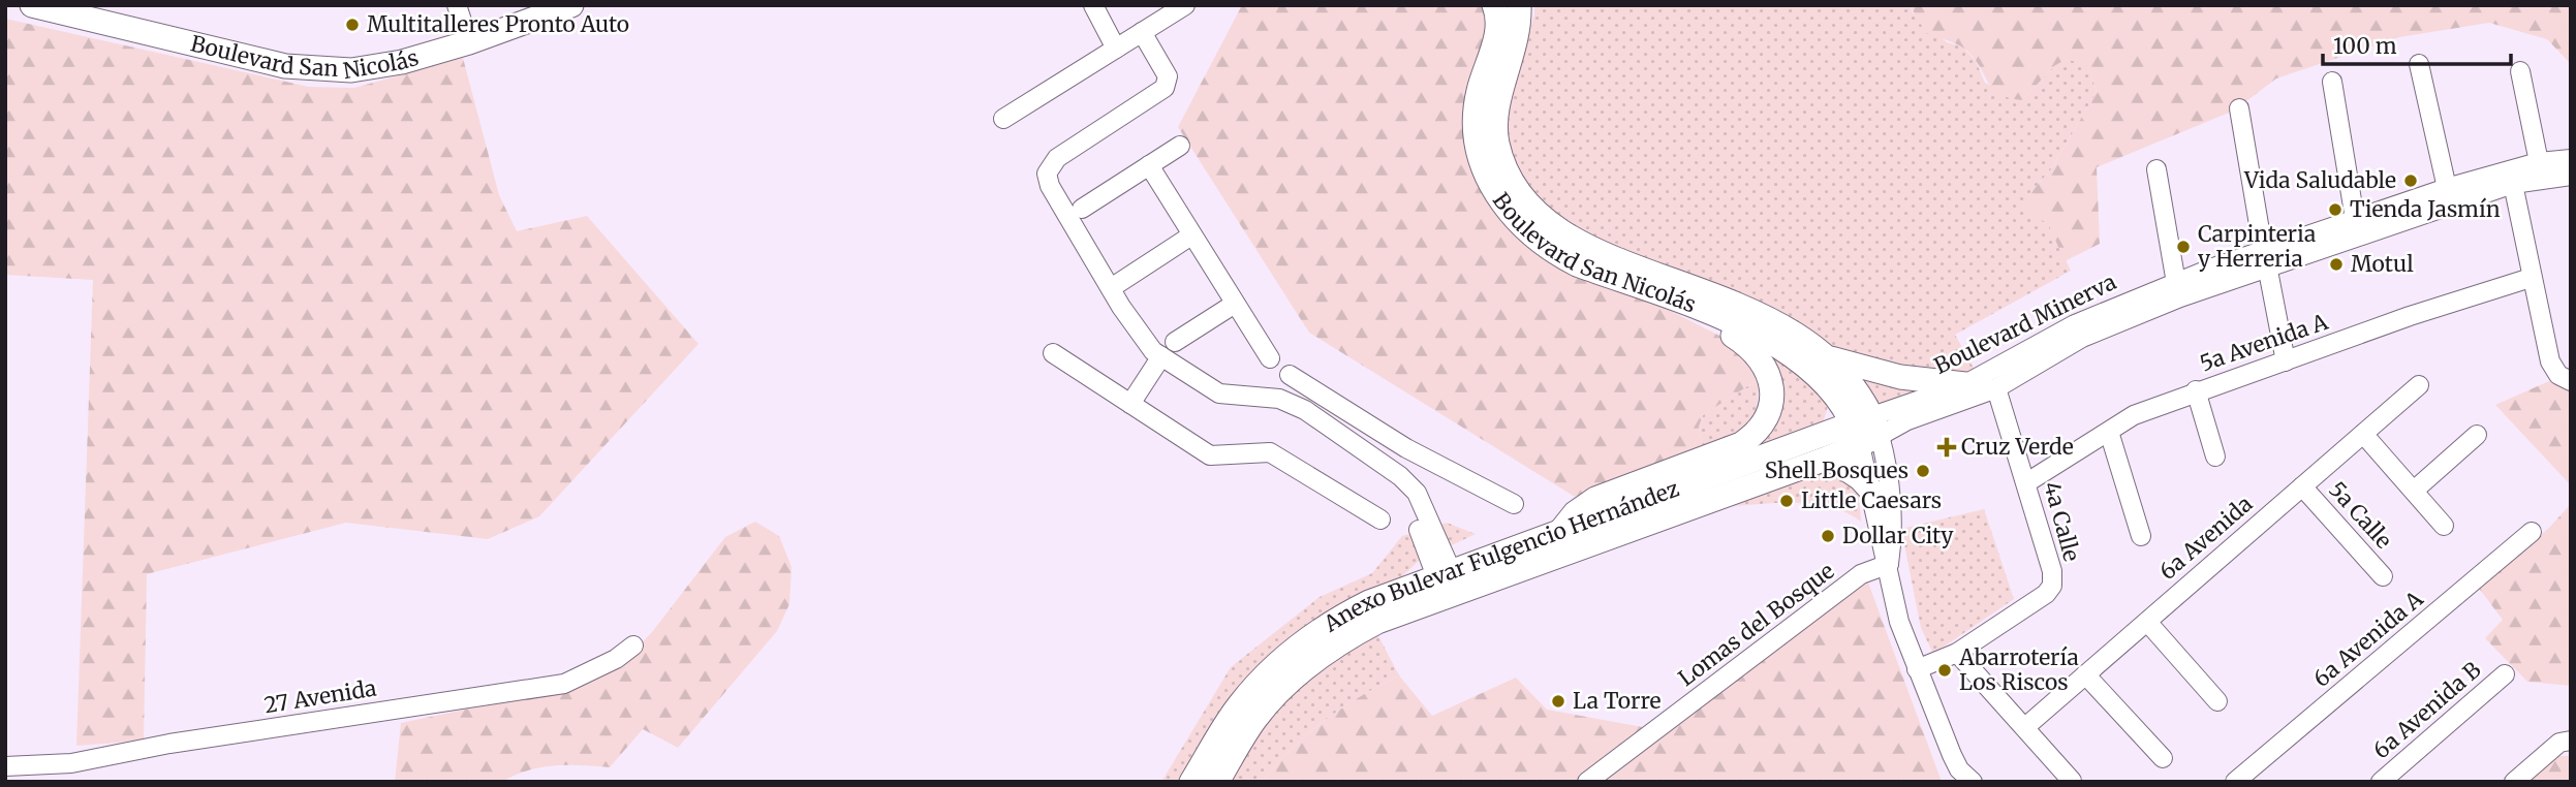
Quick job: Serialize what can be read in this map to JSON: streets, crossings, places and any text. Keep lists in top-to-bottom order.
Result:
{
  "streets": {
    "main road": ["Boulevard San Nicolás", "Anexo Bulevar Fulgencio Hernández"],
    "street": [
      "Boulevard Minerva",
      "5a Avenida A",
      "5a Calle",
      "4a Calle",
      "6a Avenida",
      "Lomas del Bosque",
      "6a Avenida A",
      "27 Avenida",
      "6a Avenida B"
    ]
  },
  "crossings": [
    ["Boulevard San Nicolás", "Boulevard Minerva"],
    ["Boulevard San Nicolás", "Anexo Bulevar Fulgencio Hernández"],
    ["Boulevard Minerva", "4a Calle"],
    ["Boulevard Minerva", "Anexo Bulevar Fulgencio Hernández"],
    ["5a Avenida A", "4a Calle"],
    ["5a Calle", "6a Avenida"]
  ],
  "places": {
    "other": [
      "Multitalleres Pronto Auto",
      "Vida Saludable",
      "Tienda Jasmín",
      "Carpinteria y Herreria",
      "Motul",
      "Shell Bosques",
      "Little Caesars",
      "Dollar City",
      "Abarrotería Los Riscos",
      "La Torre"
    ],
    "health": ["Cruz Verde"]
  },
  "scale_bar": "100 m"
}
